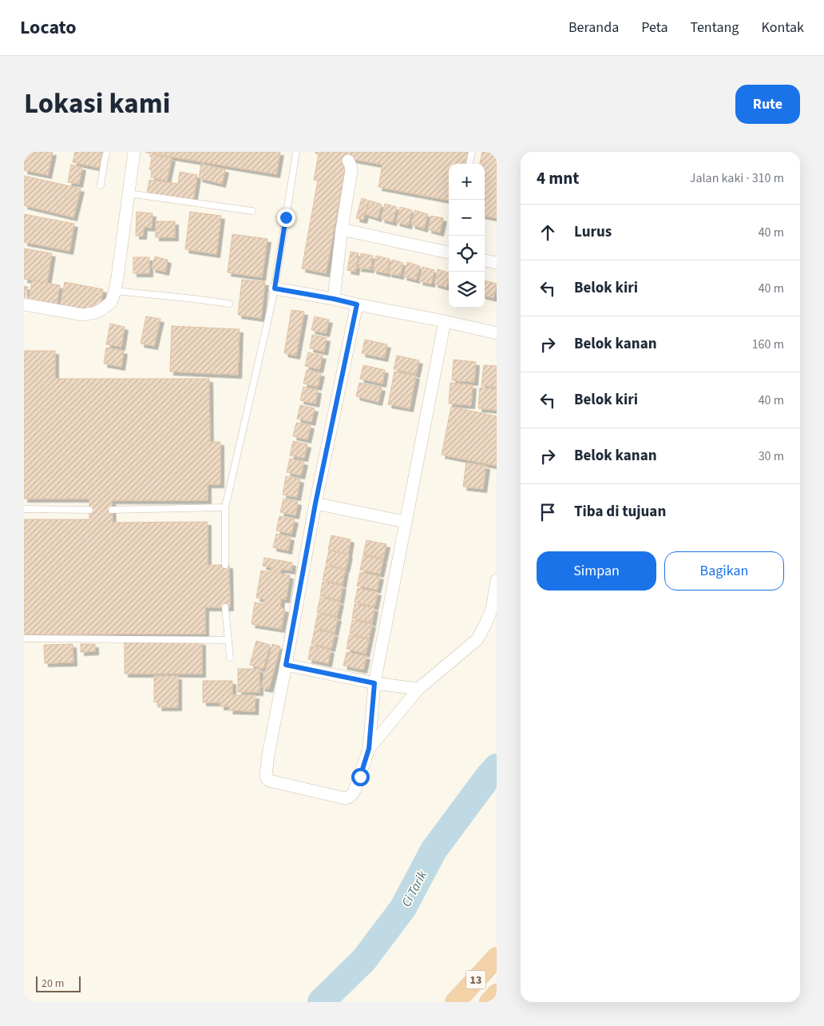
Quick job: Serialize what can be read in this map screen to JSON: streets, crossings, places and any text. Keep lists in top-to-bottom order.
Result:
{
  "streets": {
    "highway": ["13"]
  },
  "water": ["Ci Tarik"],
  "scale_bar": "20 m",
  "page": {
    "header": "Locato",
    "nav": [
      "Beranda",
      "Peta",
      "Tentang",
      "Kontak"
    ],
    "title": "Lokasi kami",
    "buttons": [
      "Rute",
      ["Simpan", "Bagikan"]
    ],
    "heading": ["4 mnt", "Jalan kaki · 310 m"],
    "map_buttons": ["+", "−"],
    "list": [
      ["Lurus", "40 m"],
      ["Belok kiri", "40 m"],
      ["Belok kanan", "160 m"],
      ["Belok kiri", "40 m"],
      ["Belok kanan", "30 m"],
      "Tiba di tujuan"
    ],
    "scale": "20 m"
  }
}
